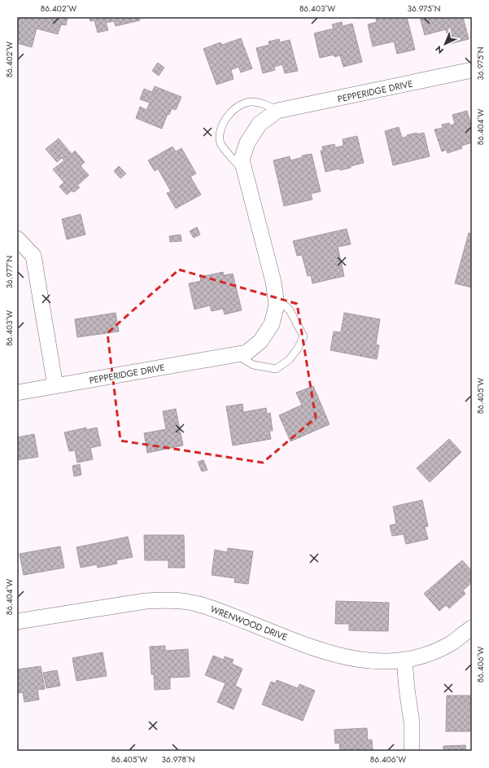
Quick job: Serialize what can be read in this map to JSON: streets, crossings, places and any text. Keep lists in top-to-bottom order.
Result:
{
  "streets": {
    "street": ["PEPPERIDGE DRIVE", "WRENWOOD DRIVE"]
  },
  "north": "bottom left",
  "coordinates": [
    "86.402°W",
    "86.403°W",
    "36.975°N",
    "86.404°W",
    "36.977°N",
    "86.405°W",
    "86.406°W",
    "36.978°N"
  ]
}
